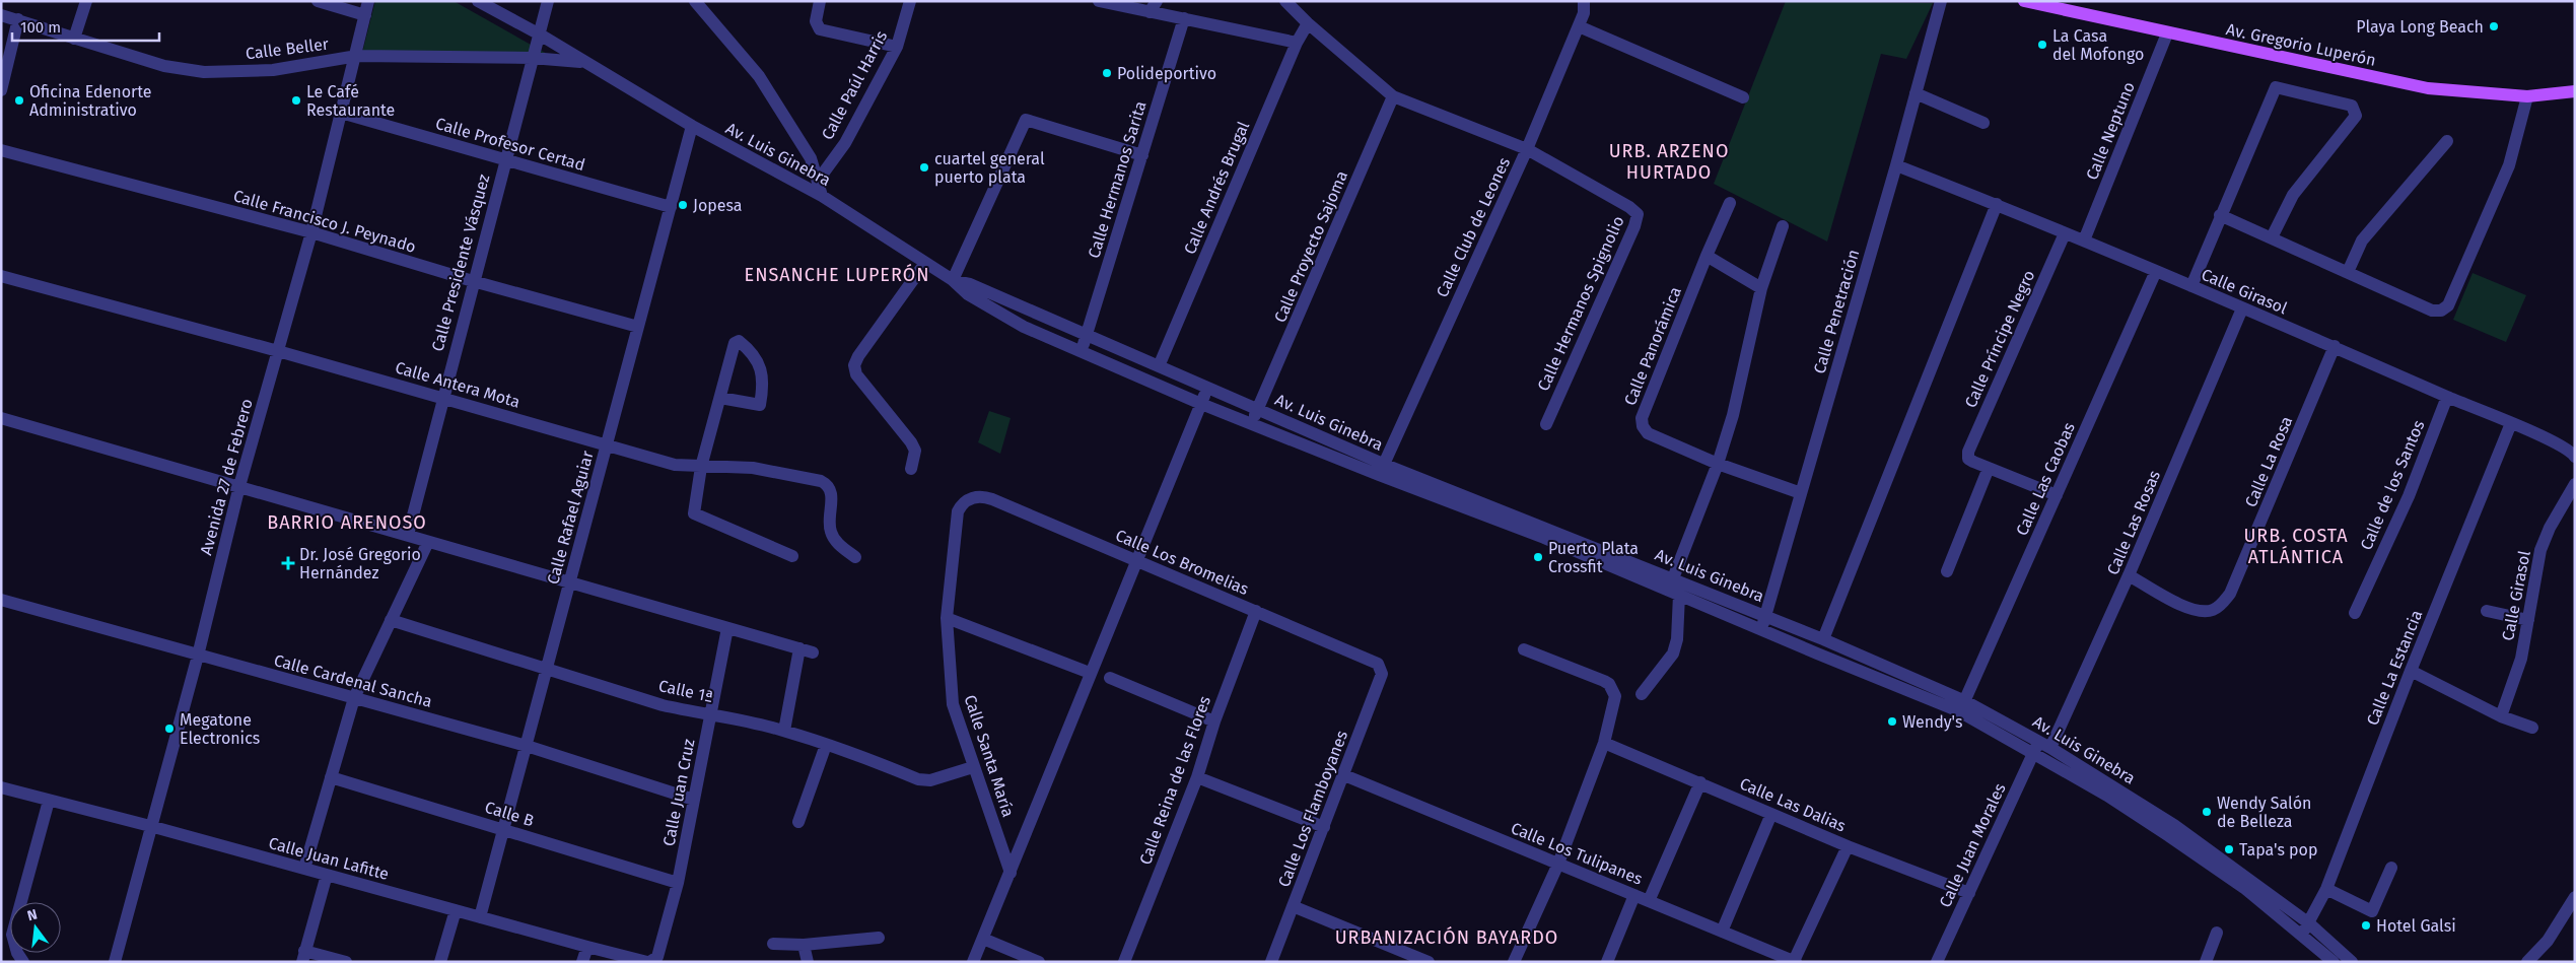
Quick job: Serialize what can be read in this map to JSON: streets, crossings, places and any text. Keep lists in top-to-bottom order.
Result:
{
  "streets": {
    "main road": ["Av. Gregorio Luperón"],
    "street": [
      "Calle Beller",
      "Calle Paúl Harris",
      "Calle Neptuno",
      "Calle Profesor Certad",
      "Av. Luis Ginebra",
      "Calle Hermanos Sarita",
      "Calle Andrés Brugal",
      "Calle Francisco J. Peynado",
      "Calle Club de Leones",
      "Calle Proyecto Sajoma",
      "Calle Presidente Vásquez",
      "Calle Girasol",
      "Calle Hermanos Spignolio",
      "Calle Penetración",
      "Calle Príncipe Negro",
      "Calle Panorámica",
      "Calle Antera Mota",
      "Calle La Rosa",
      "Avenida 27 de Febrero",
      "Calle Las Caobas",
      "Calle de los Santos",
      "Calle Rafael Aguiar",
      "Calle Las Rosas",
      "Calle Los Bromelias",
      "Calle La Estancia",
      "Calle Cardenal Sancha",
      "Calle 1ª",
      "Calle Santa María",
      "Calle Reina de las Flores",
      "Calle Juan Cruz",
      "Calle Las Dalias",
      "Calle Los Flamboyanes",
      "Calle B",
      "Calle Juan Morales",
      "Calle Los Tulipanes",
      "Calle Juan Lafitte"
    ]
  },
  "crossings": [
    ["Av. Gregorio Luperón", "Calle Neptuno"],
    ["Calle Beller", "Av. Luis Ginebra"],
    ["Calle Beller", "Calle Presidente Vásquez"],
    ["Calle Beller", "Avenida 27 de Febrero"],
    ["Calle Neptuno", "Calle Girasol"],
    ["Calle Profesor Certad", "Calle Presidente Vásquez"],
    ["Calle Profesor Certad", "Avenida 27 de Febrero"],
    ["Calle Profesor Certad", "Calle Rafael Aguiar"],
    ["Av. Luis Ginebra", "Calle Hermanos Sarita"],
    ["Av. Luis Ginebra", "Calle Andrés Brugal"],
    ["Av. Luis Ginebra", "Calle Club de Leones"],
    ["Av. Luis Ginebra", "Calle Proyecto Sajoma"],
    ["Av. Luis Ginebra", "Calle Presidente Vásquez"],
    ["Av. Luis Ginebra", "Calle Penetración"],
    ["Av. Luis Ginebra", "Calle Las Caobas"],
    ["Av. Luis Ginebra", "Calle Rafael Aguiar"],
    ["Av. Luis Ginebra", "Calle Las Rosas"],
    ["Av. Luis Ginebra", "Calle La Estancia"],
    ["Av. Luis Ginebra", "Calle Juan Morales"],
    ["Calle Andrés Brugal", "Calle Hermanos Spignolio"],
    ["Calle Francisco J. Peynado", "Calle Presidente Vásquez"],
    ["Calle Francisco J. Peynado", "Avenida 27 de Febrero"],
    ["Calle Francisco J. Peynado", "Calle Rafael Aguiar"],
    ["Calle Club de Leones", "Calle Hermanos Spignolio"],
    ["Calle Proyecto Sajoma", "Calle Hermanos Spignolio"],
    ["Calle Presidente Vásquez", "Calle Antera Mota"],
    ["Calle Girasol", "Calle Penetración"],
    ["Calle Girasol", "Calle Príncipe Negro"],
    ["Calle Girasol", "Calle La Rosa"],
    ["Calle Girasol", "Calle Las Caobas"],
    ["Calle Girasol", "Calle de los Santos"],
    ["Calle Girasol", "Calle Las Rosas"],
    ["Calle Girasol", "Calle La Estancia"],
    ["Calle Penetración", "Calle Panorámica"],
    ["Calle Antera Mota", "Avenida 27 de Febrero"],
    ["Calle Antera Mota", "Calle Rafael Aguiar"],
    ["Calle La Rosa", "Calle Las Rosas"],
    ["Avenida 27 de Febrero", "Calle Cardenal Sancha"],
    ["Avenida 27 de Febrero", "Calle Juan Lafitte"],
    ["Calle Rafael Aguiar", "Calle Cardenal Sancha"],
    ["Calle Rafael Aguiar", "Calle 1ª"],
    ["Calle Rafael Aguiar", "Calle B"],
    ["Calle Rafael Aguiar", "Calle Juan Lafitte"],
    ["Calle Las Rosas", "Calle Juan Morales"],
    ["Calle Los Bromelias", "Calle Santa María"],
    ["Calle Los Bromelias", "Calle Reina de las Flores"],
    ["Calle Los Bromelias", "Calle Los Flamboyanes"],
    ["Calle Cardenal Sancha", "Calle Juan Cruz"],
    ["Calle 1ª", "Calle Santa María"],
    ["Calle 1ª", "Calle Juan Cruz"],
    ["Calle Juan Cruz", "Calle B"],
    ["Calle Juan Cruz", "Calle Juan Lafitte"],
    ["Calle Las Dalias", "Calle Juan Morales"],
    ["Calle Los Flamboyanes", "Calle Los Tulipanes"]
  ],
  "districts": [
    "URB. ARZENO HURTADO",
    "ENSANCHE LUPERÓN",
    "BARRIO ARENOSO",
    "URB. COSTA ATLÁNTICA",
    "URBANIZACIÓN BAYARDO"
  ],
  "places": {
    "other": [
      "Playa Long Beach",
      "La Casa del Mofongo",
      "Polideportivo",
      "Oficina Edenorte Administrativo",
      "Le Café Restaurante",
      "cuartel general puerto plata",
      "Jopesa",
      "Puerto Plata Crossfit",
      "Wendy's",
      "Megatone Electronics",
      "Wendy Salón de Belleza",
      "Tapa's pop",
      "Hotel Galsi"
    ],
    "health": ["Dr. José Gregorio Hernández"]
  },
  "scale_bar": "100 m",
  "north": "top"
}
